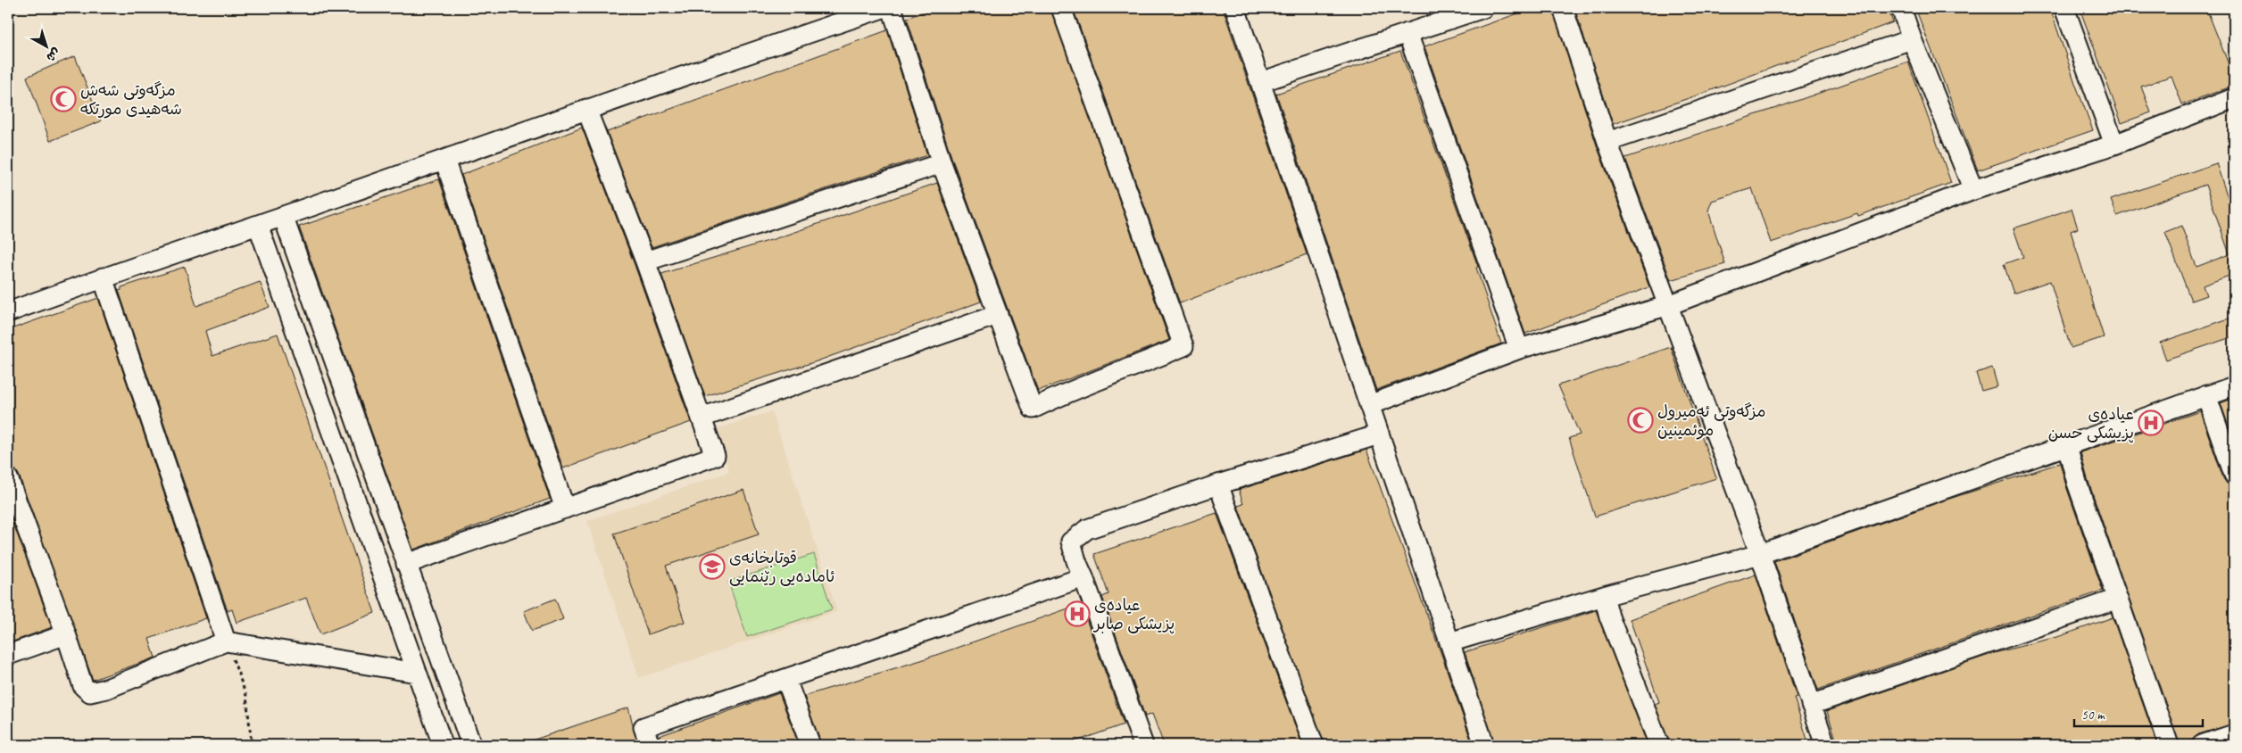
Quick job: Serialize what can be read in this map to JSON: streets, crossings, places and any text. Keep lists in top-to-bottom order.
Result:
{
  "places": {
    "mosque": ["مزگەوتی شەش شەهیدی مورتکە", "مزگەوتی ئەمیرول موئمینین"],
    "hospital": ["عیادەی پزیشکی حسن", "عیادەی پزیشکی صابر"],
    "school or university": ["قوتابخانەی ئامادەیی رێنمایی"]
  },
  "scale_bar": "50 m",
  "north": "bottom right"
}
